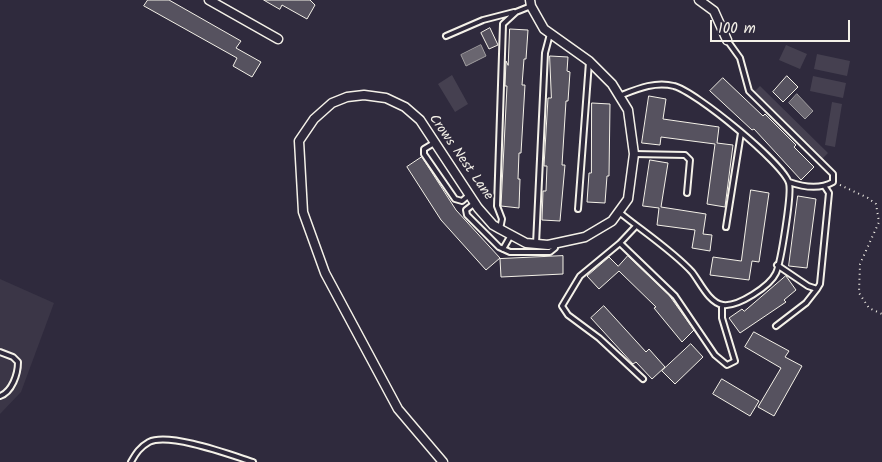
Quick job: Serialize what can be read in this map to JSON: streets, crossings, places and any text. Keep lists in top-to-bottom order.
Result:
{
  "streets": {
    "street": ["Crows Nest Lane"]
  },
  "scale_bar": "100 m"
}
